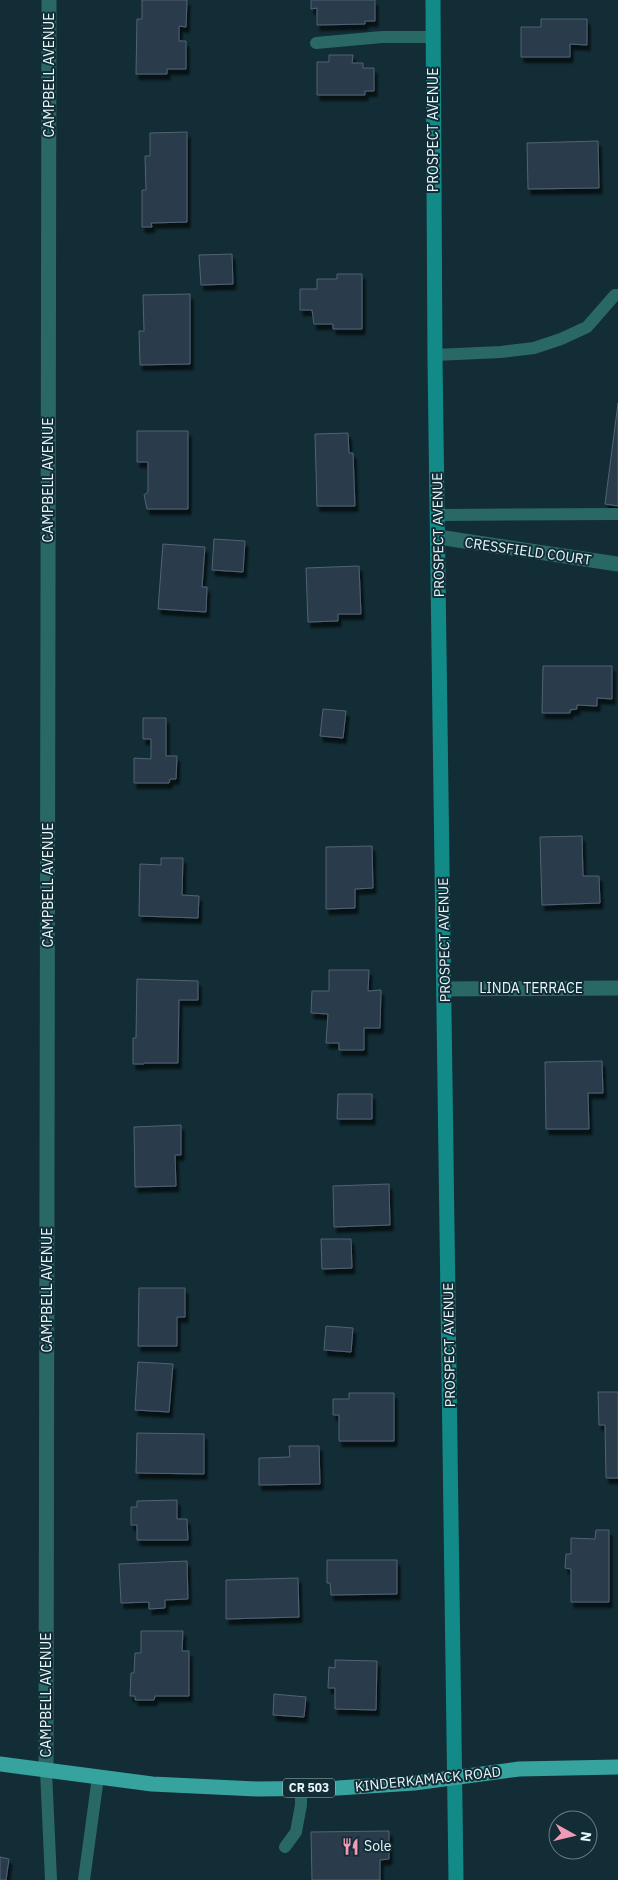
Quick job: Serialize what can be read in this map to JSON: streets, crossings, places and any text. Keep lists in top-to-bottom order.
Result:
{
  "streets": {
    "main road": ["PROSPECT AVENUE", "KINDERKAMACK ROAD", "CR 503"],
    "street": ["CAMPBELL AVENUE", "CRESSFIELD COURT", "LINDA TERRACE"]
  },
  "crossings": [
    ["CAMPBELL AVENUE", "KINDERKAMACK ROAD"],
    ["PROSPECT AVENUE", "CRESSFIELD COURT"],
    ["PROSPECT AVENUE", "LINDA TERRACE"],
    ["PROSPECT AVENUE", "KINDERKAMACK ROAD"]
  ],
  "places": {
    "restaurant": ["Sole"]
  },
  "north": "right"
}
